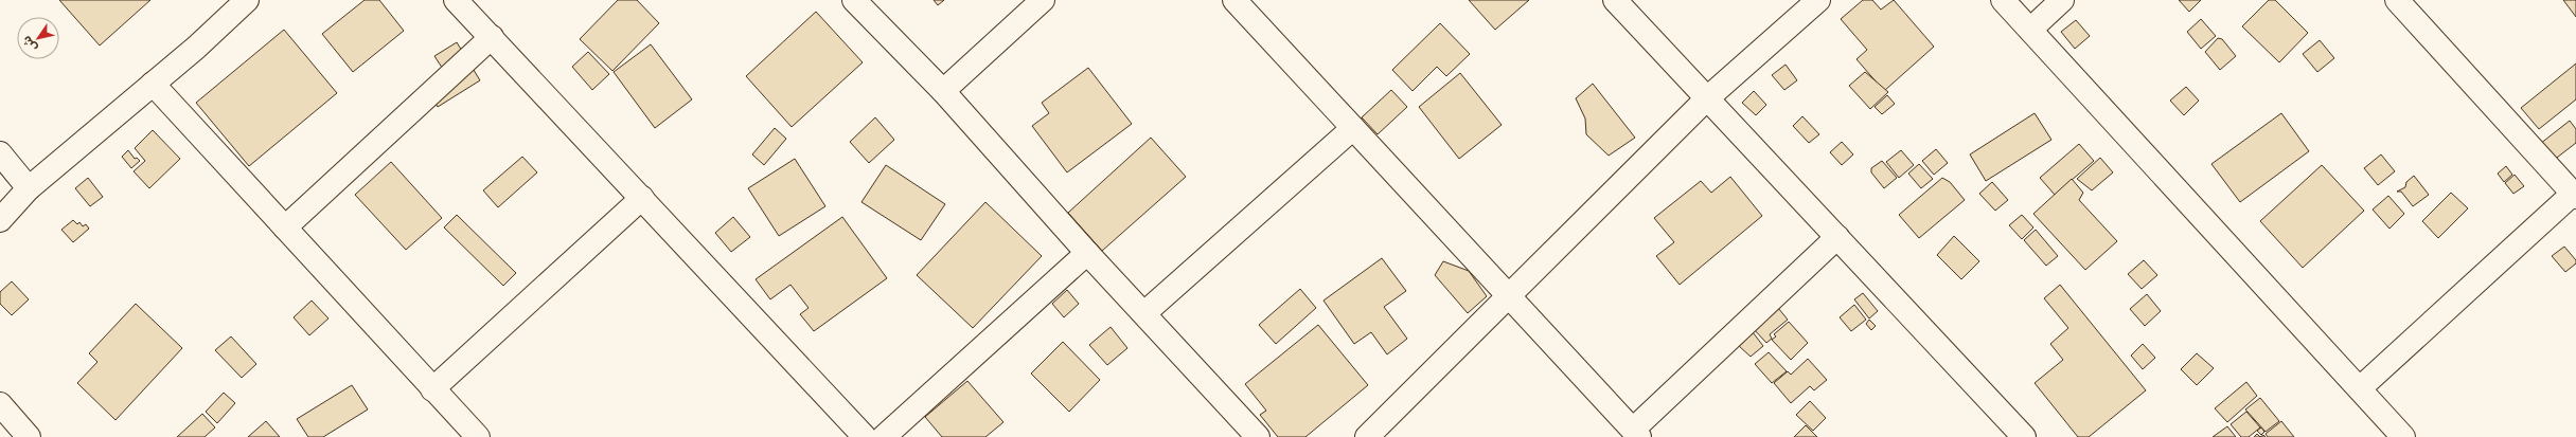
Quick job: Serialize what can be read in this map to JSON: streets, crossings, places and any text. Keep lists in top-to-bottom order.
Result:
{
  "north": "bottom left"
}
